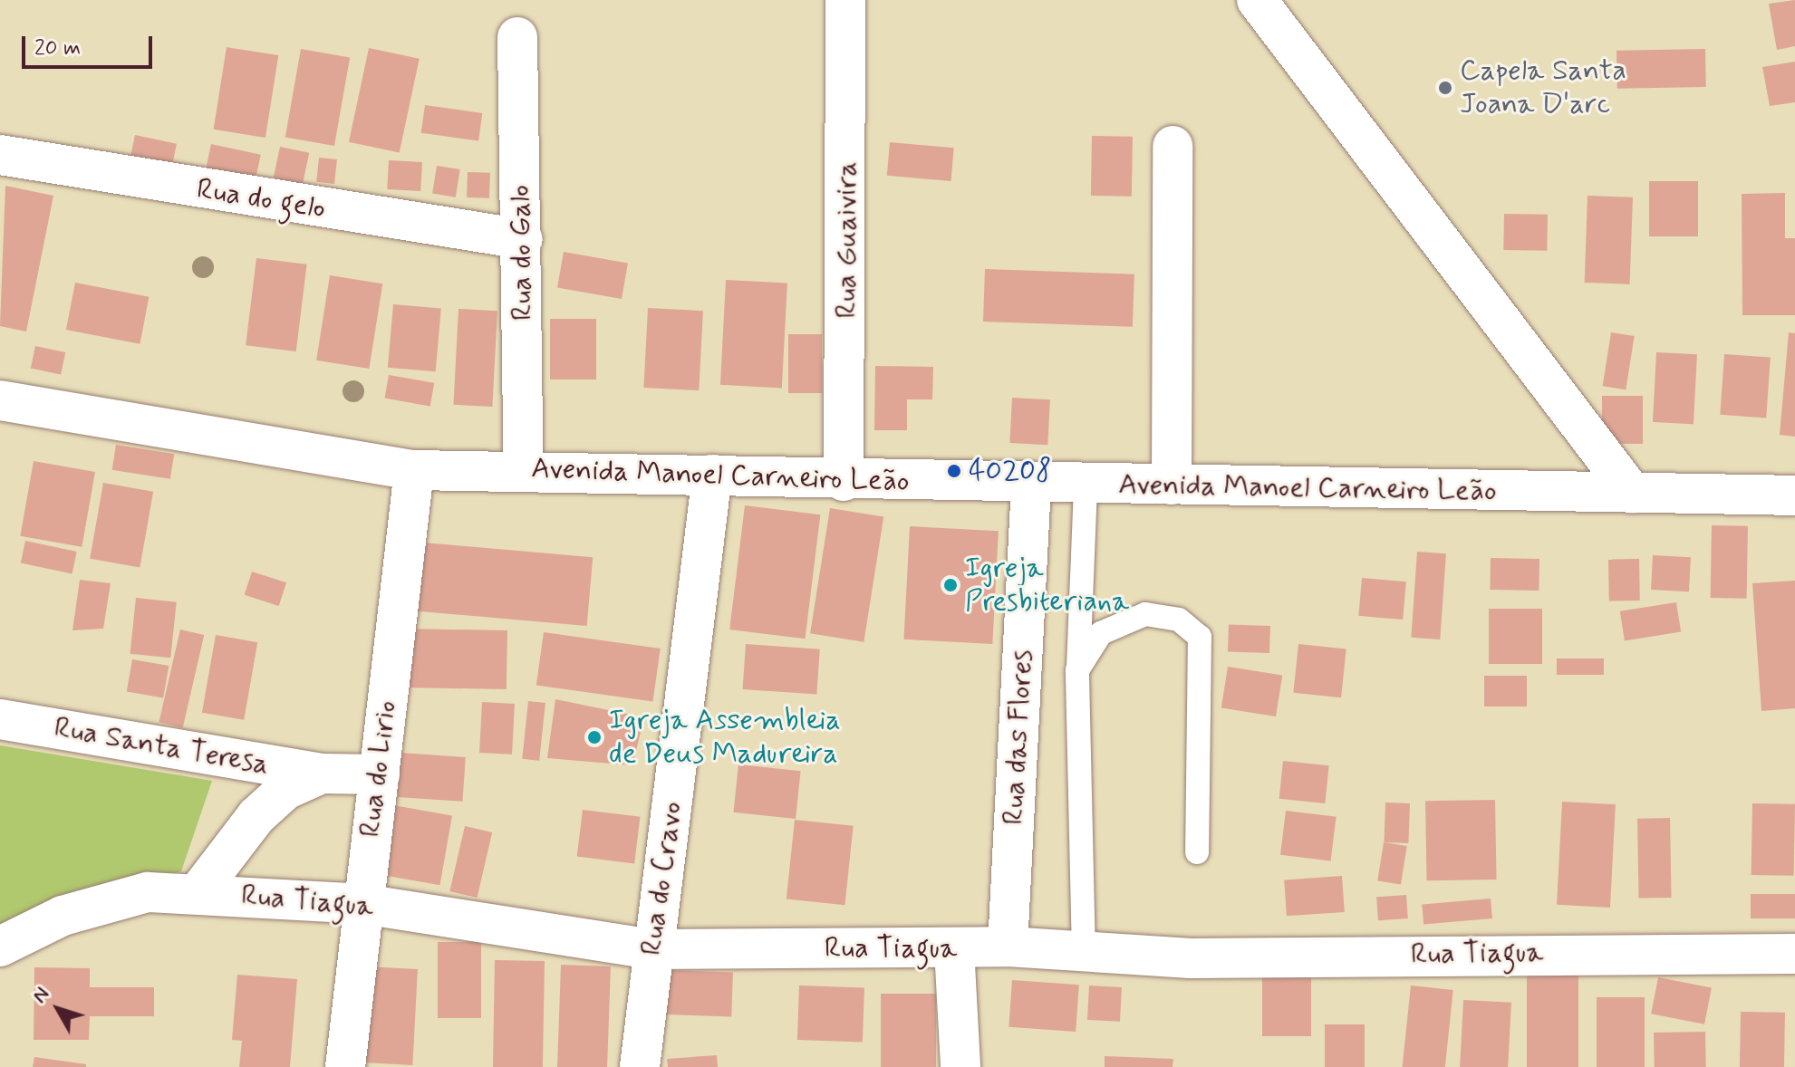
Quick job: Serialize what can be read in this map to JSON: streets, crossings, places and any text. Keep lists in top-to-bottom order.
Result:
{
  "streets": {
    "street": [
      "Rua do gelo",
      "Rua Guaivira",
      "Rua do Galo",
      "Avenida Manoel Carneiro Leão",
      "Rua das Flores",
      "Rua Santa Teresa",
      "Rua do Lirio",
      "Rua do Cravo",
      "Rua Tiagua"
    ]
  },
  "crossings": [
    ["Rua do gelo", "Rua do Galo"],
    ["Rua Guaivira", "Avenida Manoel Carneiro Leão"],
    ["Rua do Galo", "Avenida Manoel Carneiro Leão"],
    ["Avenida Manoel Carneiro Leão", "Rua das Flores"],
    ["Avenida Manoel Carneiro Leão", "Rua do Lirio"],
    ["Avenida Manoel Carneiro Leão", "Rua do Cravo"],
    ["Rua das Flores", "Rua Tiagua"],
    ["Rua do Lirio", "Rua Tiagua"],
    ["Rua do Cravo", "Rua Tiagua"]
  ],
  "places": [
    "Capela Santa Joana D'arc",
    "40208",
    "Igreja Presbiteriana",
    "Igreja Assembleia de Deus Madureira"
  ],
  "scale_bar": "20 m",
  "north": "top left"
}
